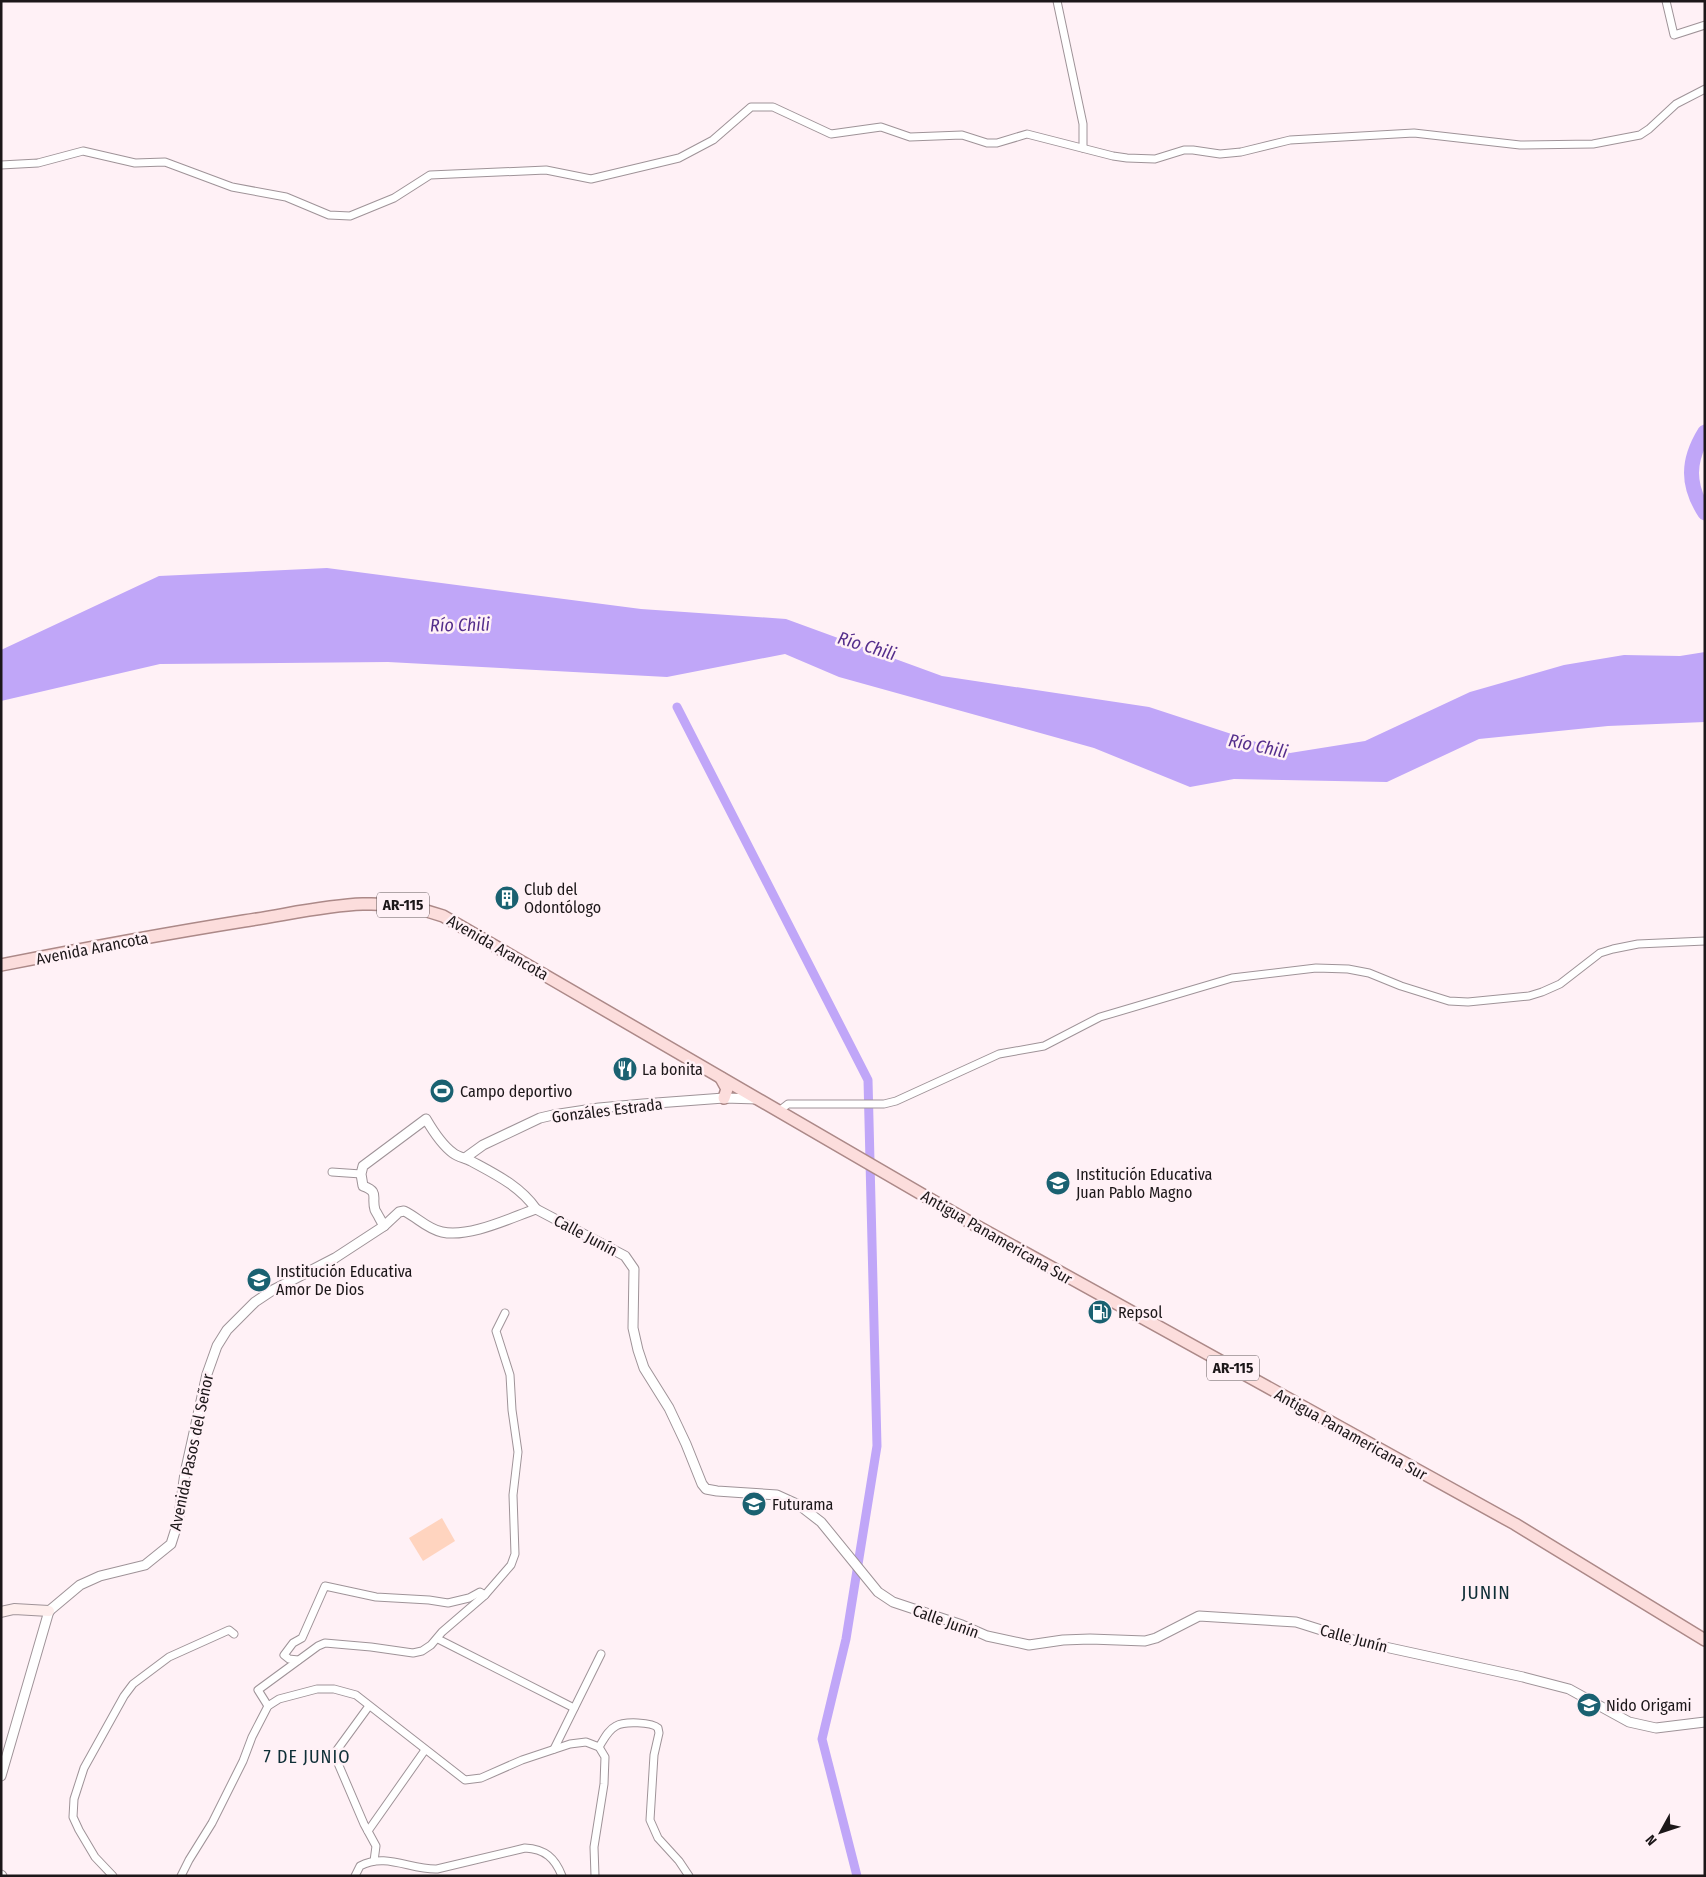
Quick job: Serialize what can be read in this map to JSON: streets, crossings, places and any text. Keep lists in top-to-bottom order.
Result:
{
  "streets": {
    "main road": ["AR-115", "Avenida Arancota", "Antigua Panamericana Sur"],
    "street": ["Gonzáles Estrada", "Calle Junín", "Avenida Pasos del Señor"]
  },
  "crossings": [
    ["Avenida Arancota", "Gonzáles Estrada"],
    ["Avenida Arancota", "Antigua Panamericana Sur"],
    ["Gonzáles Estrada", "Calle Junín"],
    ["Gonzáles Estrada", "Antigua Panamericana Sur"],
    ["Calle Junín", "Avenida Pasos del Señor"]
  ],
  "districts": ["JUNIN", "7 DE JUNIO"],
  "water": ["Río Chili"],
  "places": {
    "building": ["Club del Odontólogo"],
    "restaurant": ["La bonita"],
    "sports": ["Campo deportivo"],
    "school or university": [
      "Institución Educativa Juan Pablo Magno",
      "Institución Educativa Amor De Dios",
      "Futurama",
      "Nido Origami"
    ],
    "fuel station": ["Repsol"]
  },
  "north": "bottom left"
}
